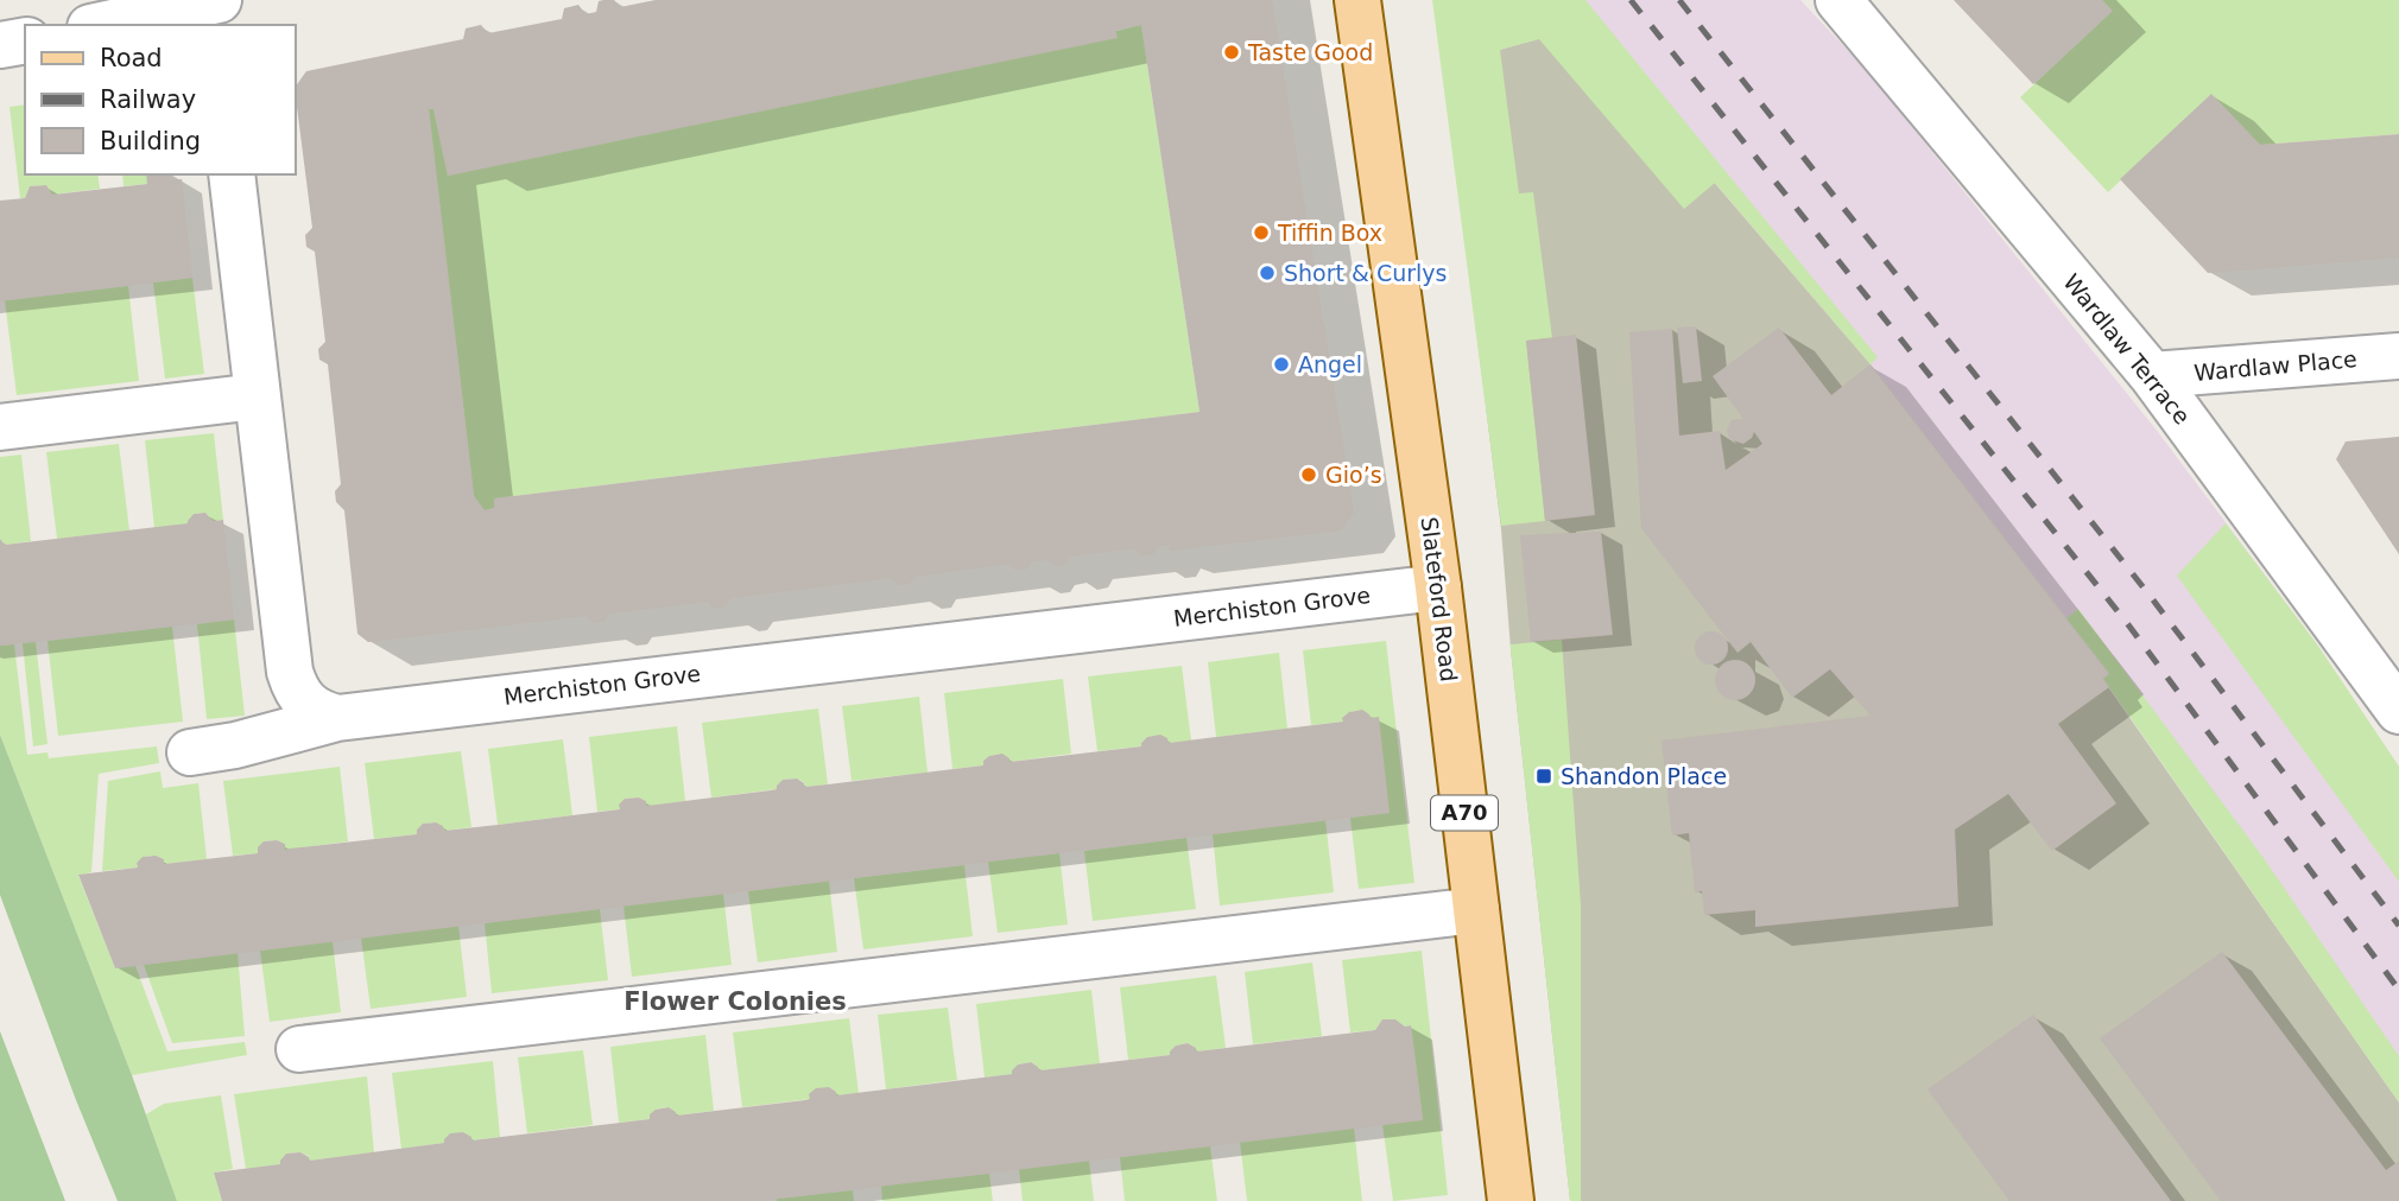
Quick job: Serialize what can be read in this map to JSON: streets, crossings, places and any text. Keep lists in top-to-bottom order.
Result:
{
  "streets": {
    "main road": ["Slateford Road", "A70"],
    "street": ["Wardlaw Terrace", "Wardlaw Place", "Merchiston Grove"]
  },
  "crossings": [
    ["Wardlaw Terrace", "Wardlaw Place"],
    ["Slateford Road", "Merchiston Grove"]
  ],
  "districts": ["Flower Colonies"],
  "places": {
    "other": [
      "Taste Good",
      "Tiffin Box",
      "Short & Curlys",
      "Angel",
      "Gio’s"
    ],
    "transit": ["Shandon Place"]
  },
  "legend": ["Road", "Railway", "Building"]
}
